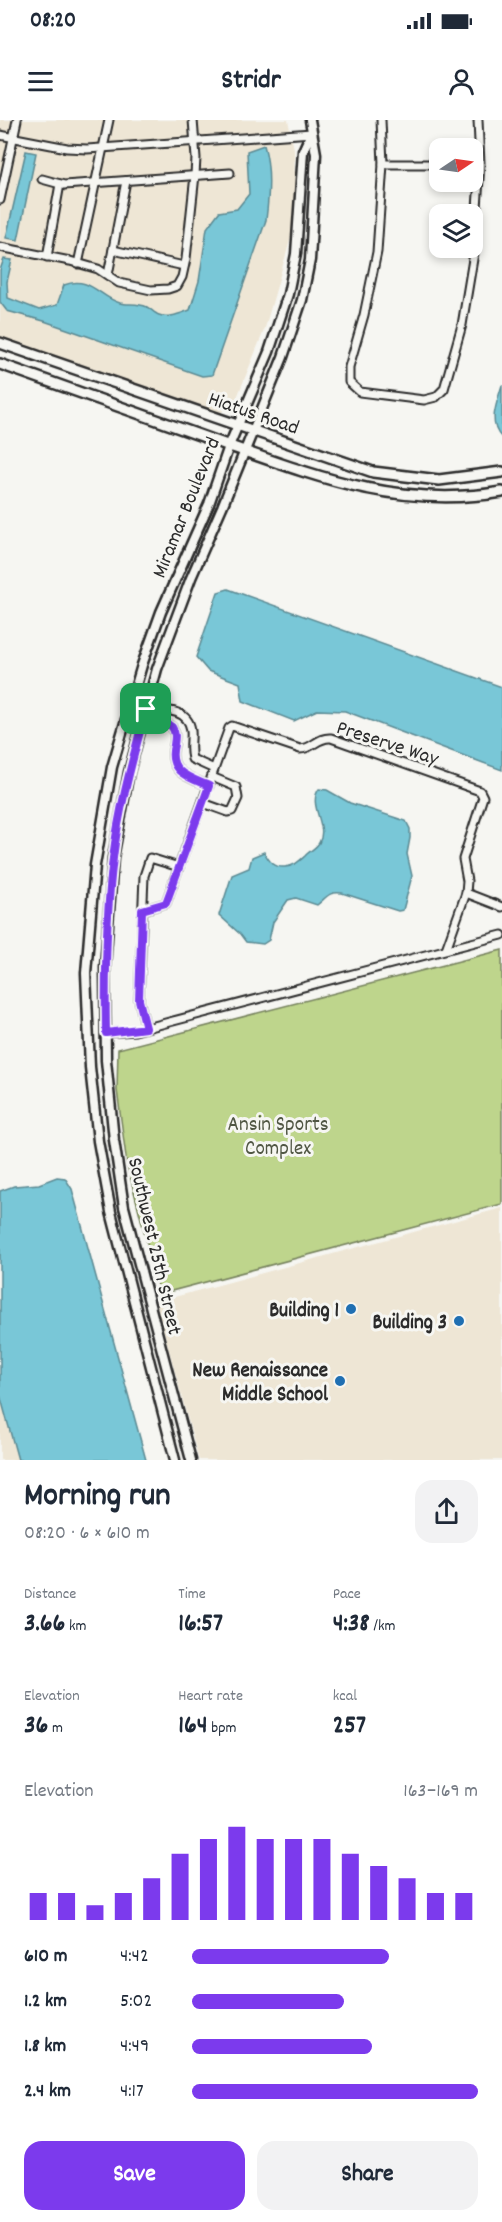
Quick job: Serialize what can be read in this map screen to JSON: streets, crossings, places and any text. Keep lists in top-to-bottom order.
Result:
{
  "streets": {
    "main road": ["Hiatus Road"],
    "street": ["Miramar Boulevard", "Preserve Way", "Southwest 25th Street"]
  },
  "crossings": [
    ["Hiatus Road", "Miramar Boulevard"],
    ["Miramar Boulevard", "Southwest 25th Street"]
  ],
  "parks": ["Ansin Sports Complex"],
  "places": ["Building 1", "Building 3", "New Renaissance Middle School"],
  "north": "right",
  "page": {
    "status": "08:20",
    "header": "Stridr",
    "heading": ["Morning run", "08:20 · 6 × 610 m"],
    "stats": [
      ["Distance", "3.66 km"],
      ["Time", "16:57"],
      ["Pace", "4:38 /km"],
      ["Elevation", "36 m"],
      ["Heart rate", "164 bpm"],
      ["kcal", "257"]
    ],
    "chart": ["Elevation", "163–169 m"],
    "list": [
      {
        "name": "610 m",
        "note": "4:42"
      },
      {
        "name": "1.2 km",
        "note": "5:02"
      },
      {
        "name": "1.8 km",
        "note": "4:49"
      },
      {
        "name": "2.4 km",
        "note": "4:17"
      }
    ],
    "buttons": ["Save", "Share"]
  }
}
